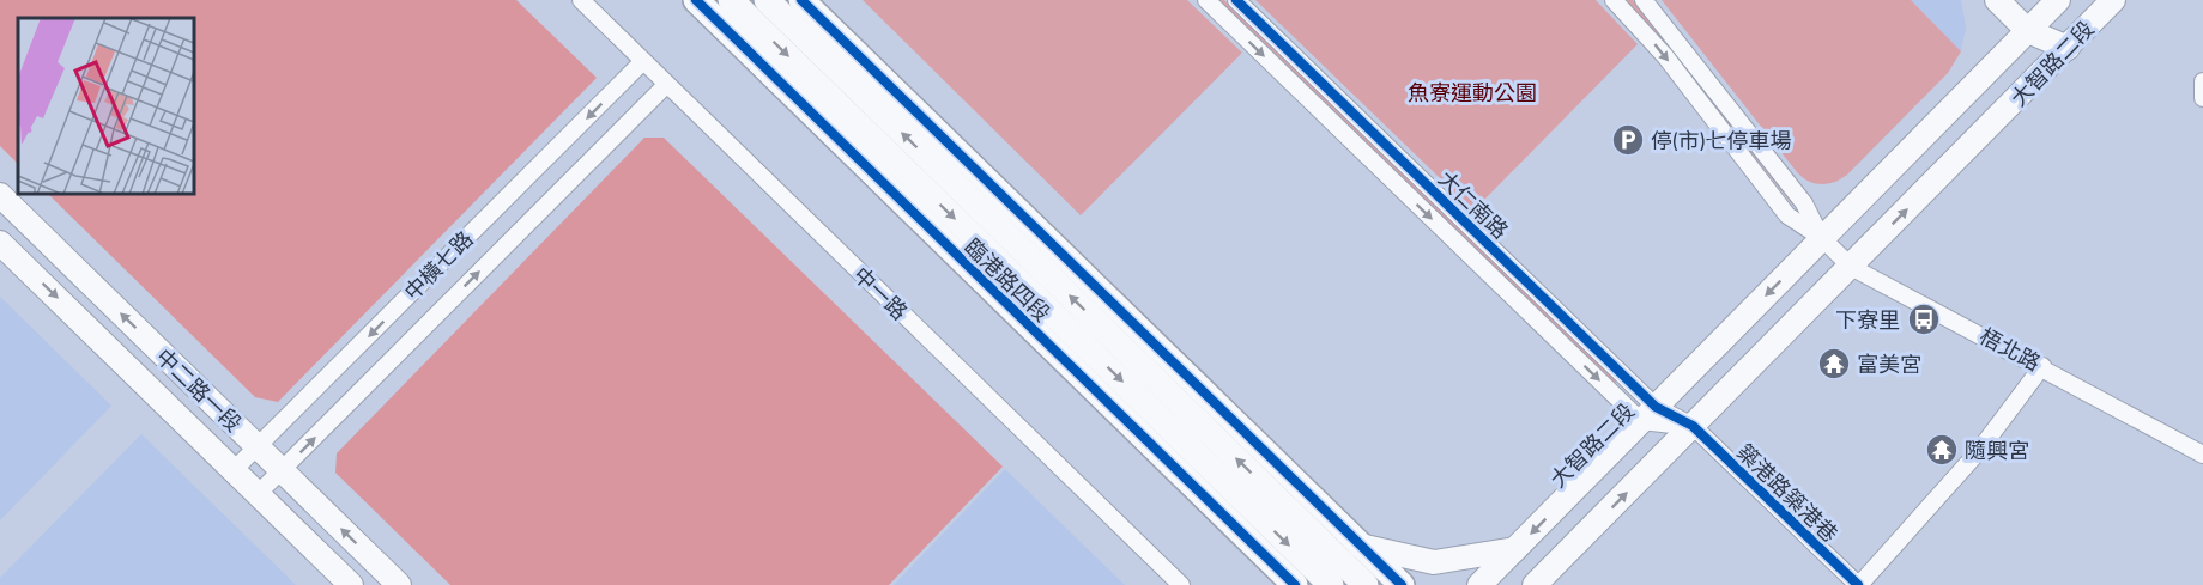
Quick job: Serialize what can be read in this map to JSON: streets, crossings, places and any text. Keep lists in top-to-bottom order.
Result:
{
  "streets": {
    "main road": ["臨港路四段"],
    "street": [
      "大智路二段",
      "大仁南路",
      "中橫七路",
      "中一路",
      "梧北路",
      "中二路一段",
      "築港路築港巷"
    ]
  },
  "crossings": [
    ["大智路二段", "大仁南路"],
    ["大智路二段", "梧北路"],
    ["大智路二段", "築港路築港巷"],
    ["中橫七路", "中一路"],
    ["中橫七路", "中二路一段"]
  ],
  "parks": ["魚寮運動公園"],
  "places": {
    "parking": ["停(市)七停車場"],
    "bus stop": ["下寮里"],
    "temple": ["富美宮", "隨興宮"]
  }
}
